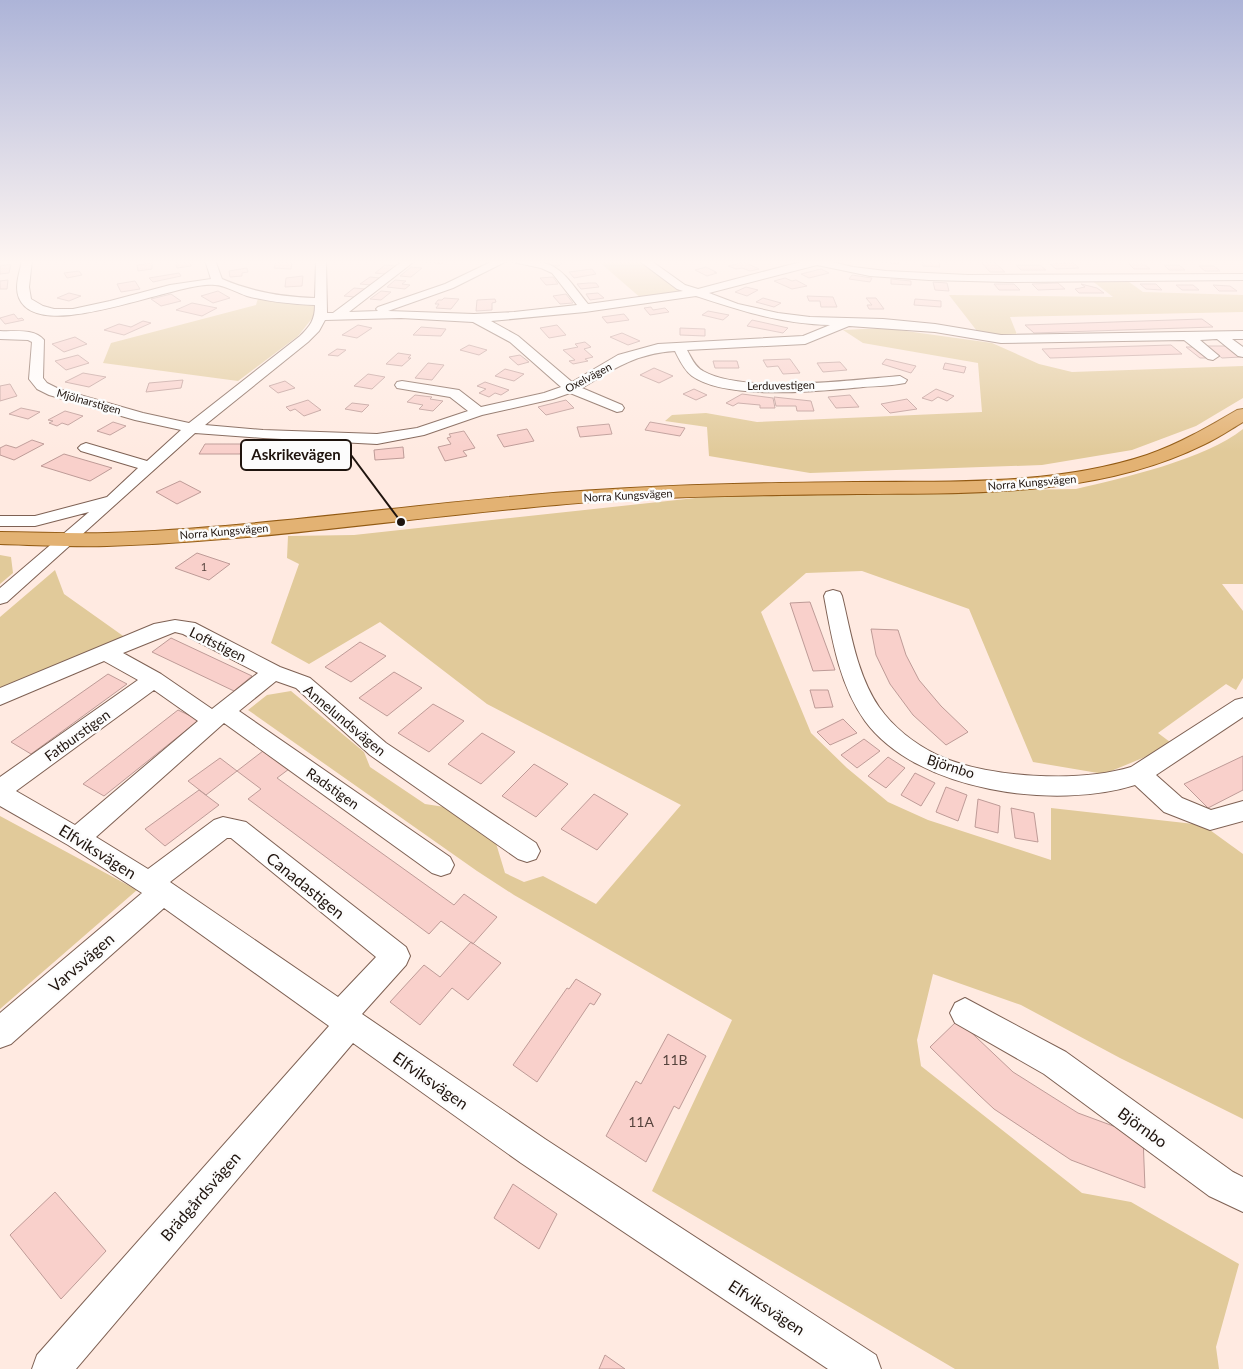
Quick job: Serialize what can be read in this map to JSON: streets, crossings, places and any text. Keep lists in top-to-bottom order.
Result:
{
  "streets": {
    "main road": ["Norra Kungsvägen"],
    "street": [
      "Oxelvägen",
      "Lerduvestigen",
      "Mjölnarstigen",
      "Loftstigen",
      "Annelundsvägen",
      "Fatburstigen",
      "Björnbo",
      "Radstigen",
      "Elfviksvägen",
      "Canadastigen",
      "Varvsvägen",
      "Brädgårdsvägen"
    ]
  },
  "crossings": [
    ["Oxelvägen", "Lerduvestigen"],
    ["Oxelvägen", "Mjölnarstigen"],
    ["Loftstigen", "Annelundsvägen"],
    ["Fatburstigen", "Elfviksvägen"],
    ["Elfviksvägen", "Canadastigen"],
    ["Elfviksvägen", "Varvsvägen"],
    ["Elfviksvägen", "Brädgårdsvägen"],
    ["Canadastigen", "Varvsvägen"],
    ["Canadastigen", "Brädgårdsvägen"]
  ],
  "places": ["Askrikevägen"],
  "house_numbers": ["1", "11B", "11A"]
}
